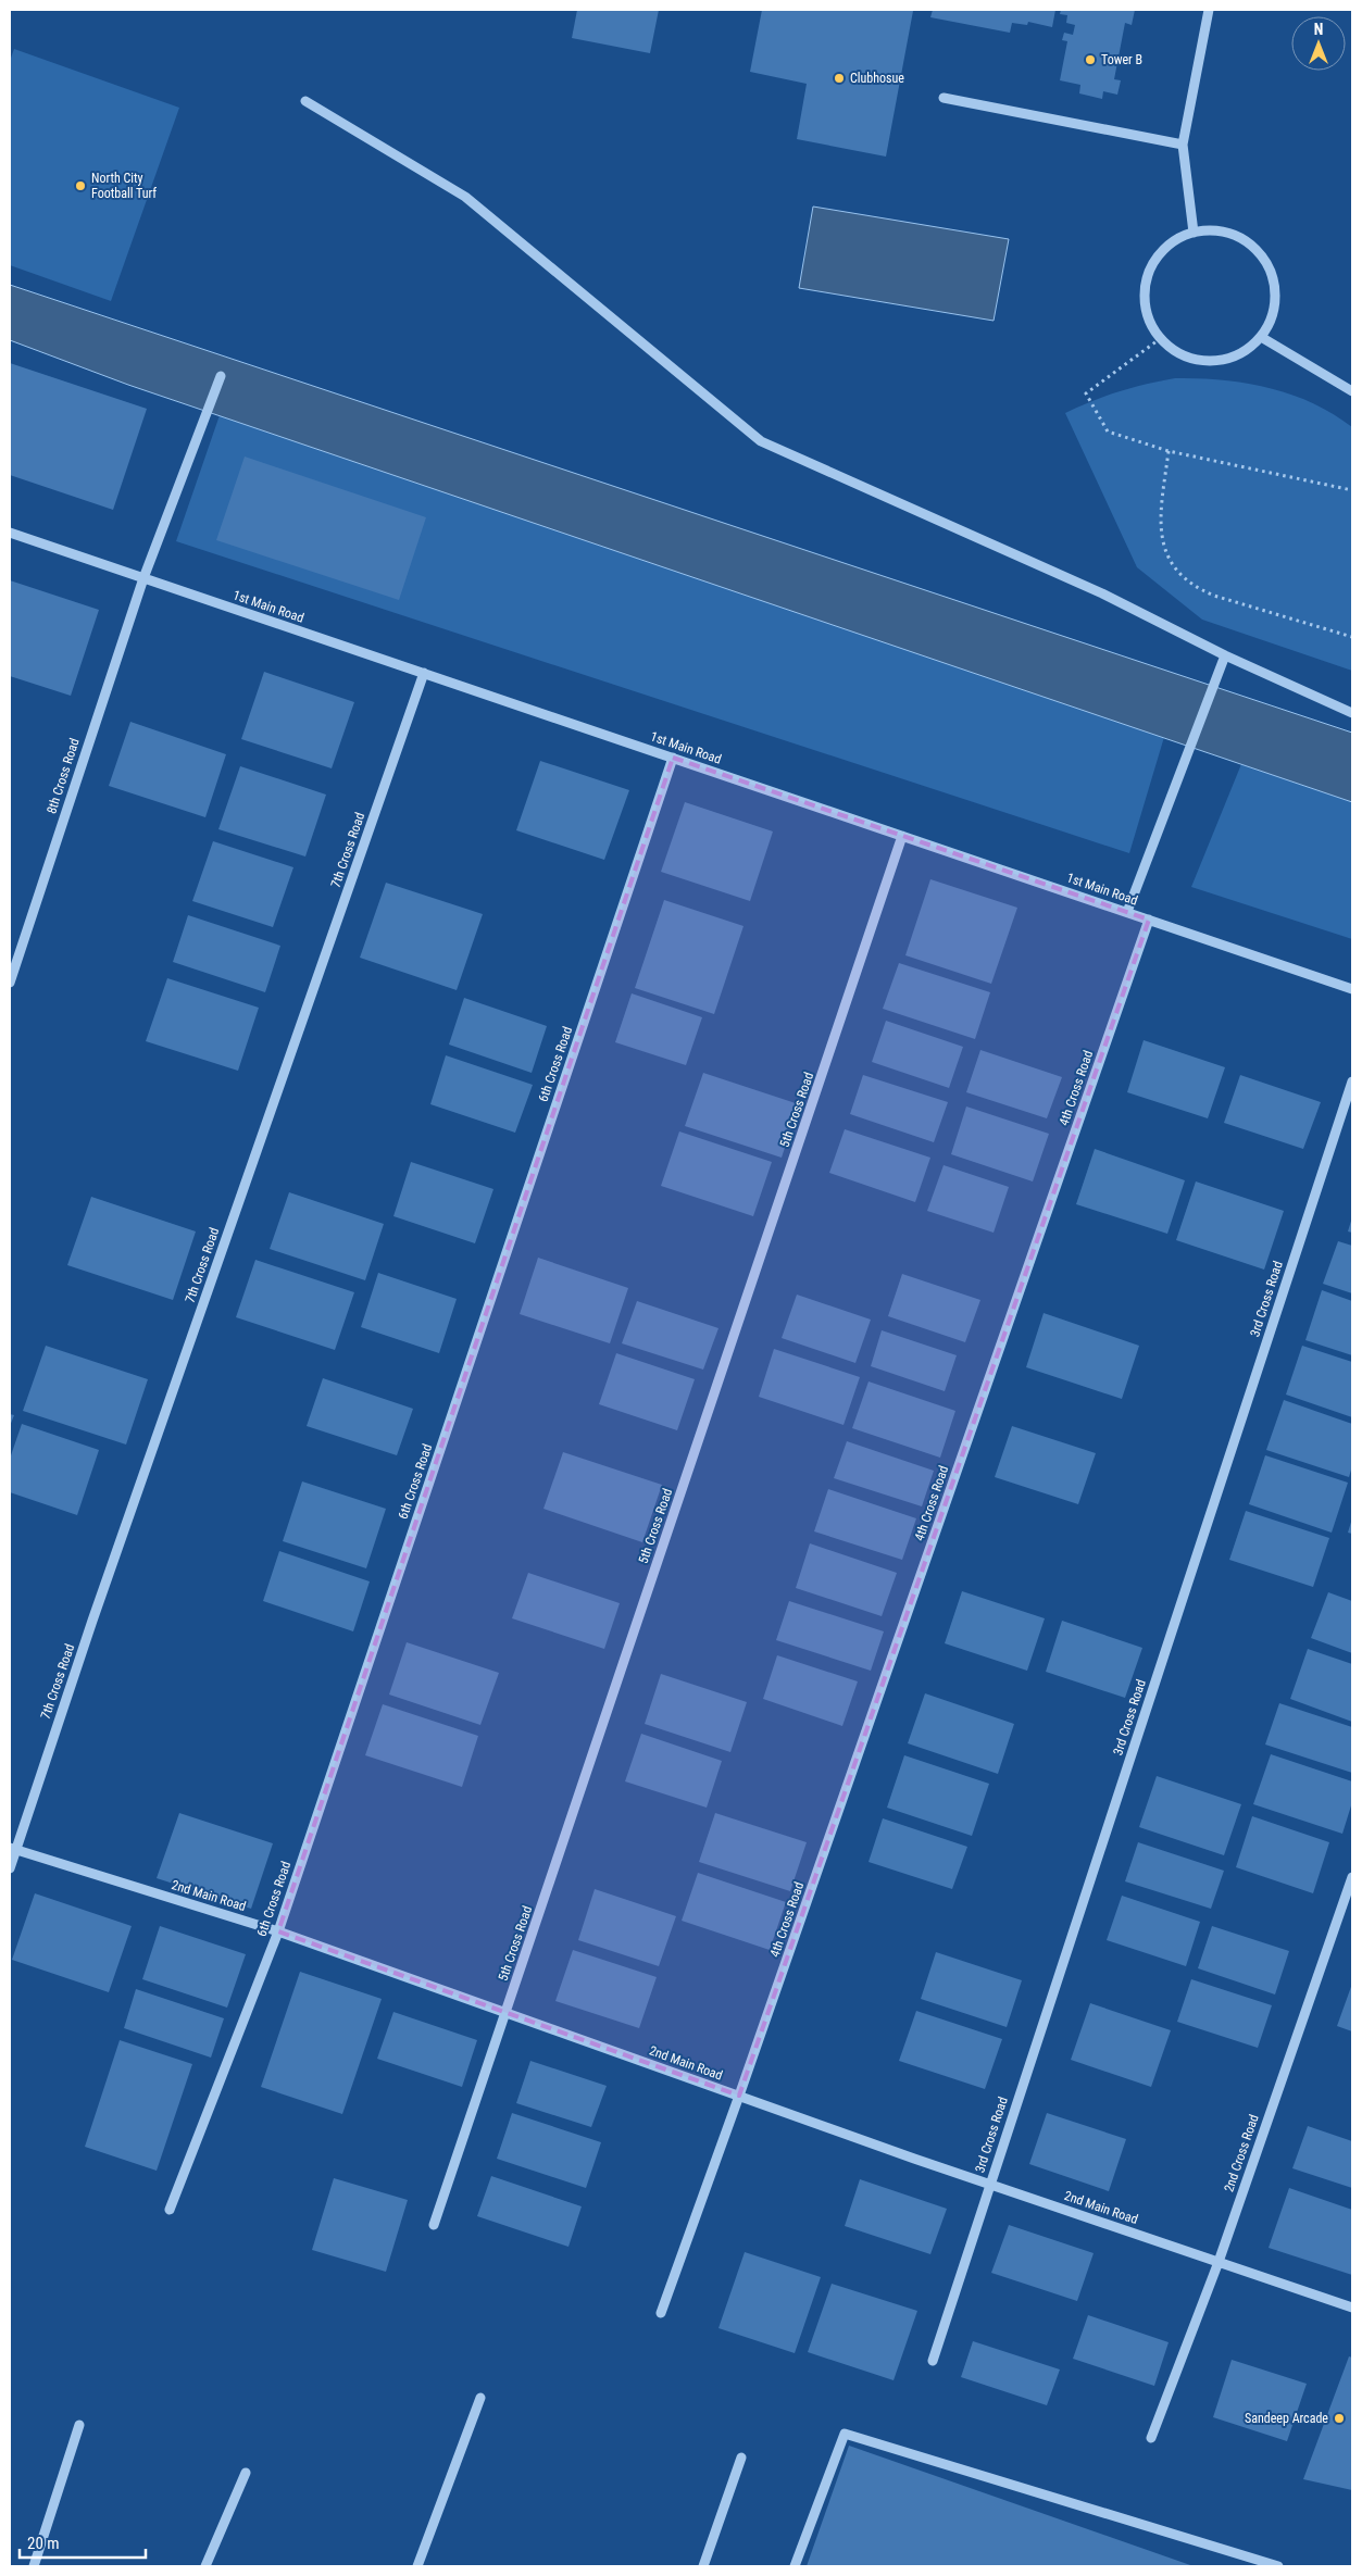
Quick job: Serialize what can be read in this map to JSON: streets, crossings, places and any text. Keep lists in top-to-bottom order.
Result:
{
  "streets": {
    "street": [
      "1st Main Road",
      "8th Cross Road",
      "7th Cross Road",
      "6th Cross Road",
      "4th Cross Road",
      "5th Cross Road",
      "3rd Cross Road",
      "2nd Main Road",
      "2nd Cross Road"
    ]
  },
  "crossings": [
    ["1st Main Road", "8th Cross Road"],
    ["1st Main Road", "7th Cross Road"],
    ["1st Main Road", "6th Cross Road"],
    ["1st Main Road", "4th Cross Road"],
    ["1st Main Road", "5th Cross Road"],
    ["7th Cross Road", "2nd Main Road"],
    ["6th Cross Road", "2nd Main Road"],
    ["4th Cross Road", "2nd Main Road"],
    ["5th Cross Road", "2nd Main Road"],
    ["3rd Cross Road", "2nd Main Road"],
    ["2nd Main Road", "2nd Cross Road"]
  ],
  "places": [
    "Tower B",
    "Clubhosue",
    "North City Football Turf",
    "Sandeep Arcade"
  ],
  "scale_bar": "20 m",
  "north": "top"
}
